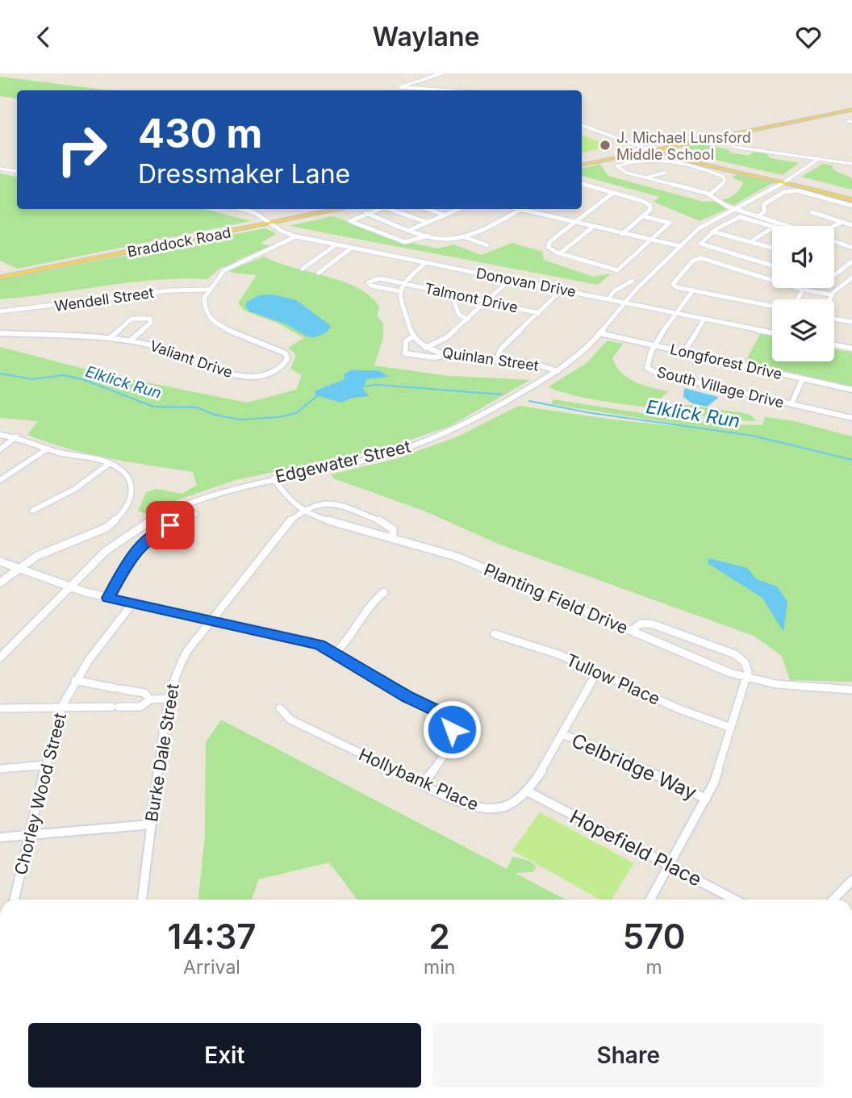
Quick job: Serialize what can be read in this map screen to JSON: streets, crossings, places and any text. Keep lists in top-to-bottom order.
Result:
{
  "streets": {
    "main road": ["Braddock Road"],
    "street": [
      "Donovan Drive",
      "Talmont Drive",
      "Wendell Street",
      "Valiant Drive",
      "Quinlan Street",
      "Longforest Drive",
      "South Village Drive",
      "Edgewater Street",
      "Planting Field Drive",
      "Tullow Place",
      "Burke Dale Street",
      "Celbridge Way",
      "Hollybank Place",
      "Chorley Wood Street",
      "Hopefield Place"
    ]
  },
  "crossings": [
    ["Braddock Road", "Donovan Drive"],
    ["Donovan Drive", "South Village Drive"],
    ["Donovan Drive", "Edgewater Street"],
    ["Wendell Street", "Valiant Drive"],
    ["Quinlan Street", "Edgewater Street"],
    ["Longforest Drive", "South Village Drive"],
    ["Longforest Drive", "Edgewater Street"],
    ["Edgewater Street", "Planting Field Drive"],
    ["Planting Field Drive", "Burke Dale Street"],
    ["Tullow Place", "Hollybank Place"],
    ["Celbridge Way", "Hollybank Place"],
    ["Hollybank Place", "Hopefield Place"]
  ],
  "water": ["Elklick Run"],
  "places": ["J. Michael Lunsford Middle School"],
  "page": {
    "header": "Waylane",
    "turn": ["430 m", "Dressmaker Lane"],
    "eta": [
      "14:37",
      "Arrival",
      "2",
      "min",
      "570",
      "m"
    ],
    "buttons": ["Exit", "Share"]
  }
}
